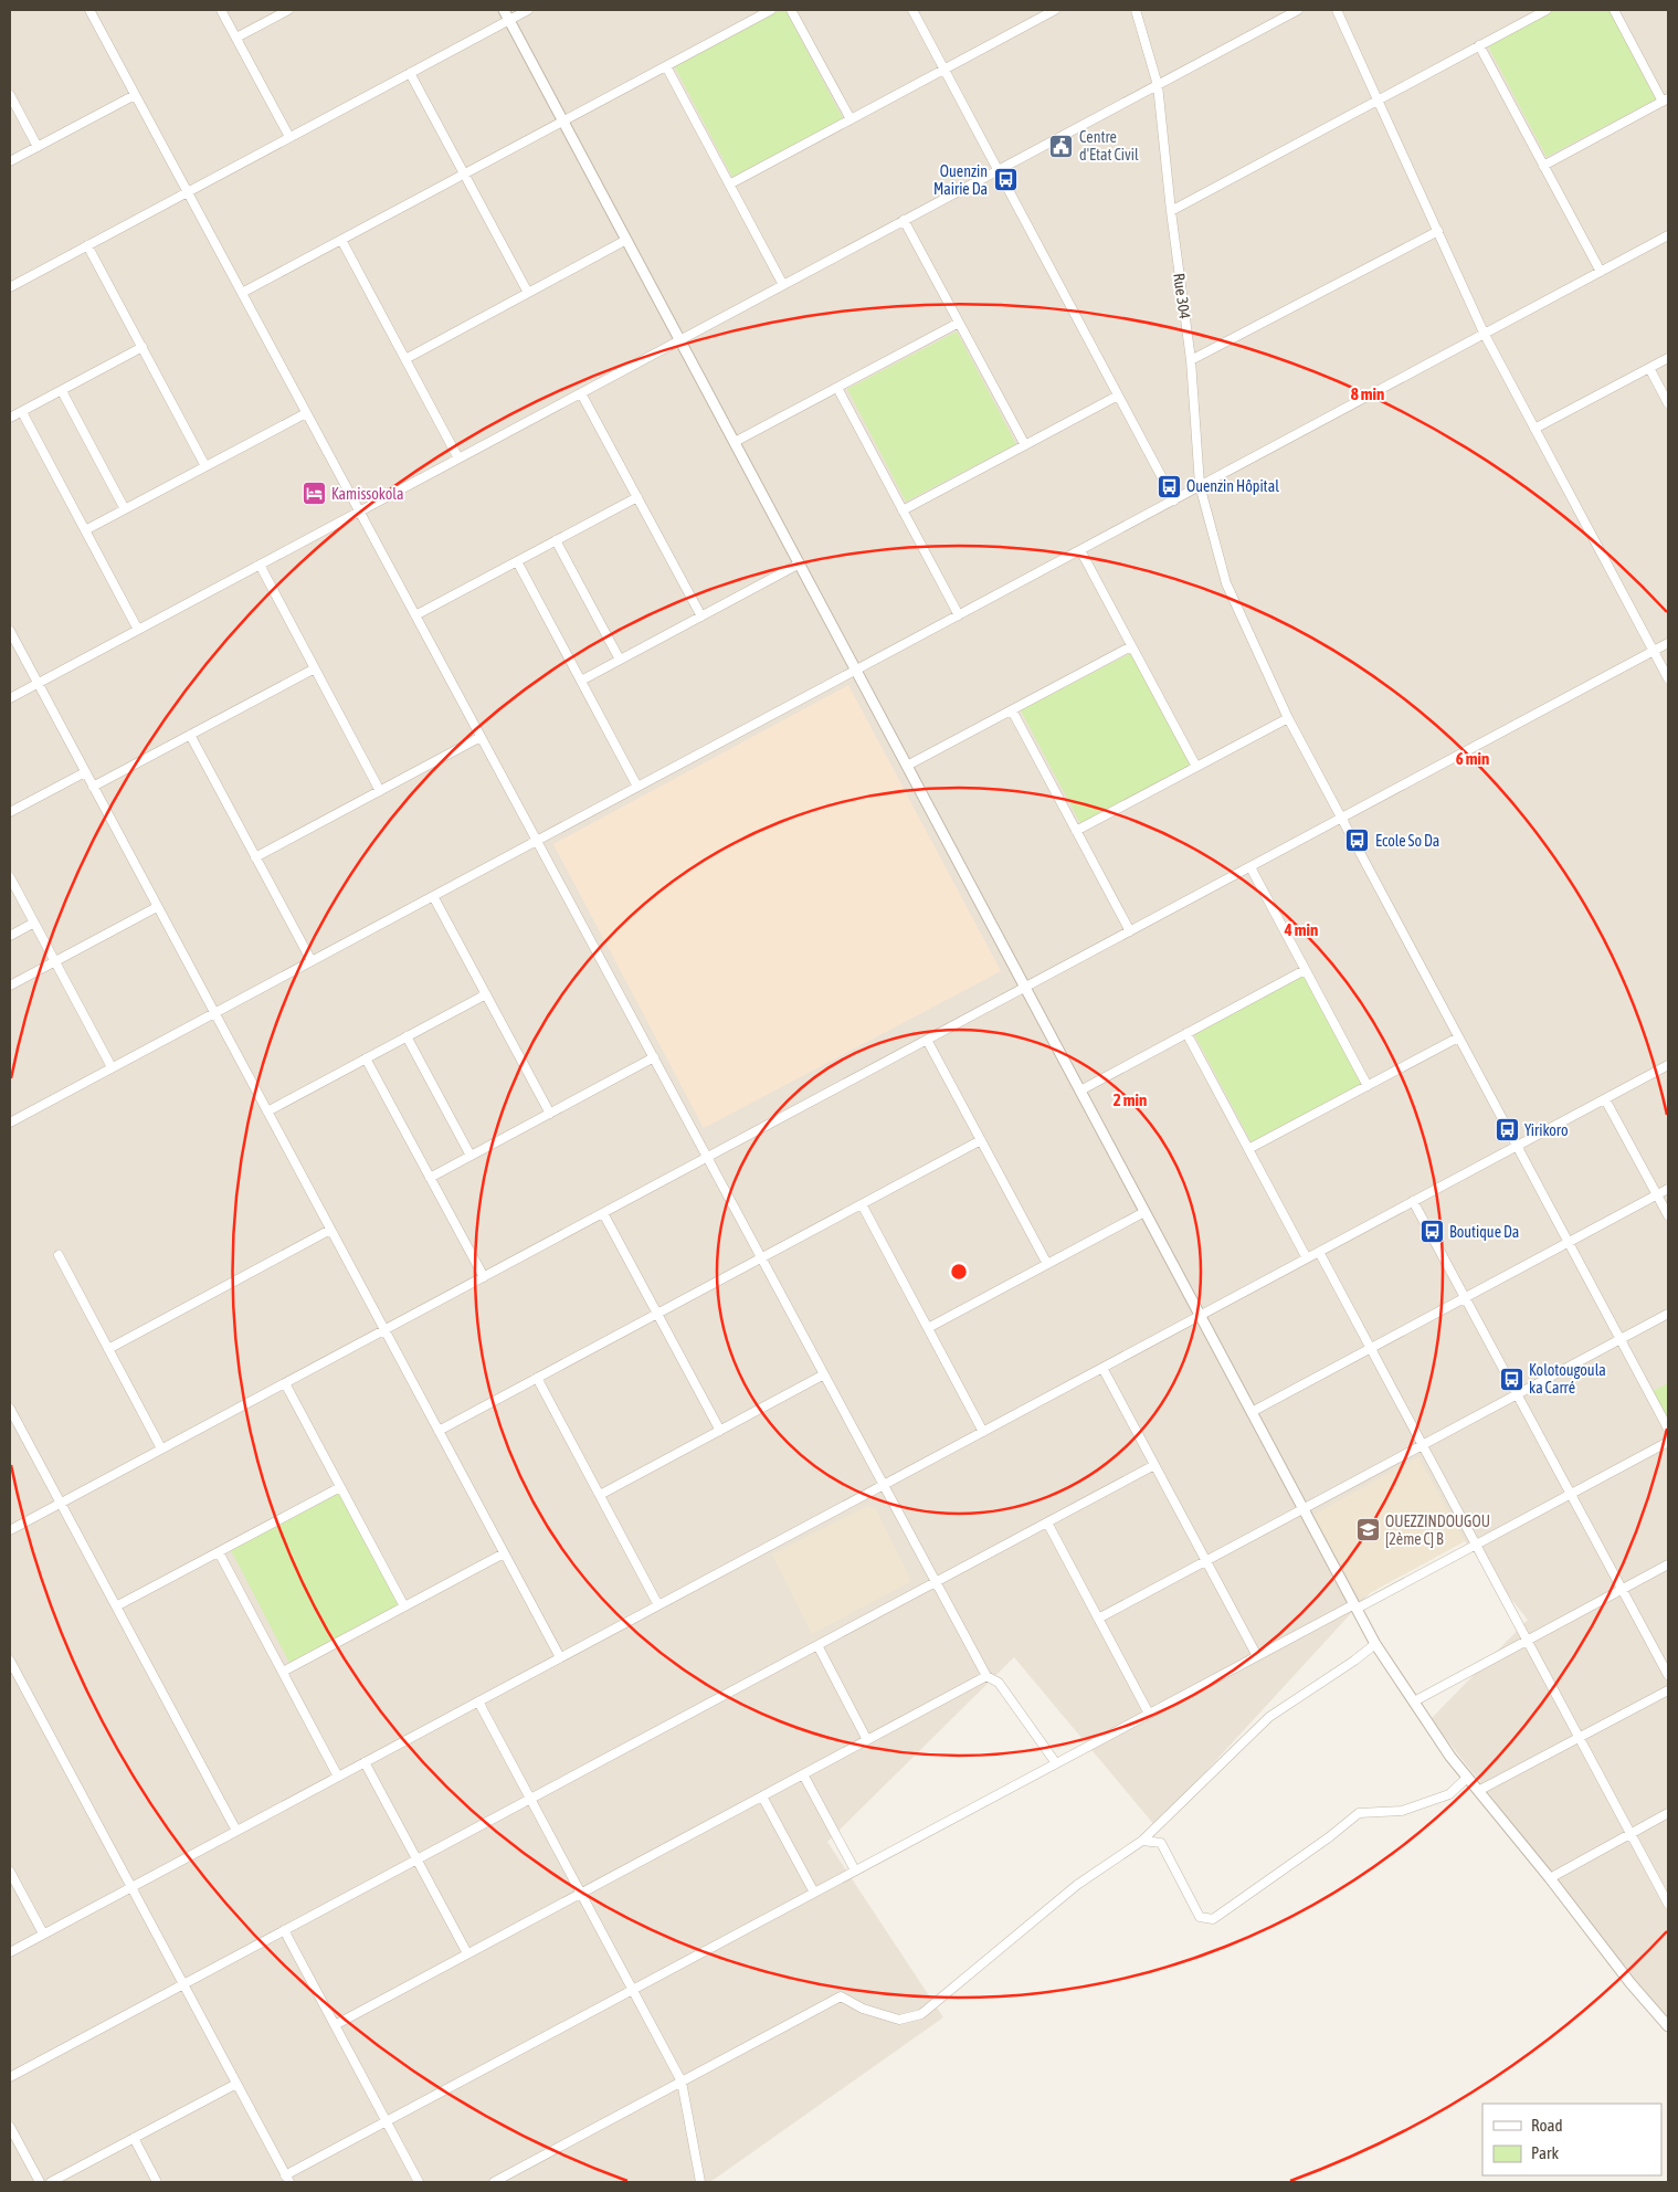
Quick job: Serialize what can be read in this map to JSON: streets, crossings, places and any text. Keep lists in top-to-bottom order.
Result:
{
  "streets": {
    "street": ["Rue 304"]
  },
  "places": {
    "public building": ["Centre d'Etat Civil"],
    "bus stop": [
      "Ouenzin Mairie Da",
      "Ouenzin Hôpital",
      "Ecole So Da",
      "Yirikoro",
      "Boutique Da",
      "Kolotougoula ka Carré"
    ],
    "hotel": ["Kamissokola"],
    "school or university": ["OUEZZINDOUGOU [2ème C] B"]
  },
  "legend": ["Road", "Park"],
  "rings": [
    "8 min",
    "6 min",
    "4 min",
    "2 min"
  ]
}
